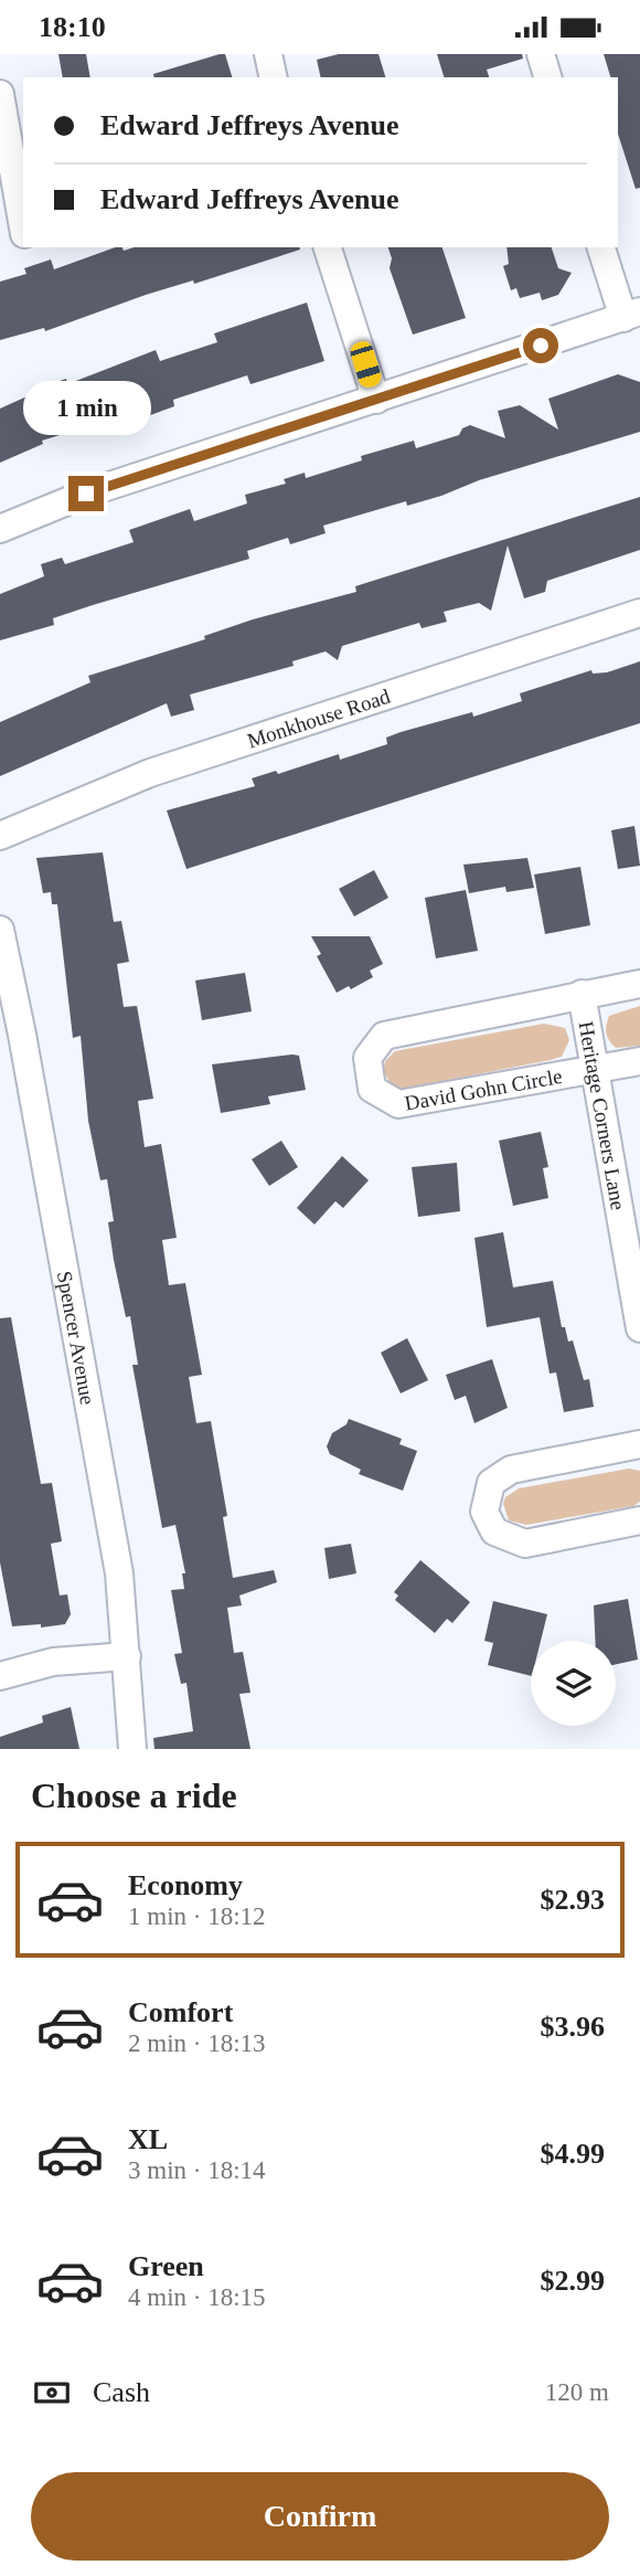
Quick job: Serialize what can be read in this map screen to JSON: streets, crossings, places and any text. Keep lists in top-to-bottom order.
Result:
{
  "streets": {
    "street": [
      "Monkhouse Road",
      "David Gohn Circle",
      "Heritage Corners Lane",
      "Spencer Avenue"
    ]
  },
  "crossings": [
    ["David Gohn Circle", "Heritage Corners Lane"]
  ],
  "page": {
    "status": "18:10",
    "banner": ["Edward Jeffreys Avenue", "Edward Jeffreys Avenue"],
    "bubble": "1 min",
    "heading": "Choose a ride",
    "list": [
      {
        "name": "Economy",
        "note": "1 min · 18:12",
        "value": "$2.93"
      },
      {
        "name": "Comfort",
        "note": "2 min · 18:13",
        "value": "$3.96"
      },
      {
        "name": "XL",
        "note": "3 min · 18:14",
        "value": "$4.99"
      },
      {
        "name": "Green",
        "note": "4 min · 18:15",
        "value": "$2.99"
      }
    ],
    "pay": ["Cash", "120 m"],
    "buttons": "Confirm"
  }
}
